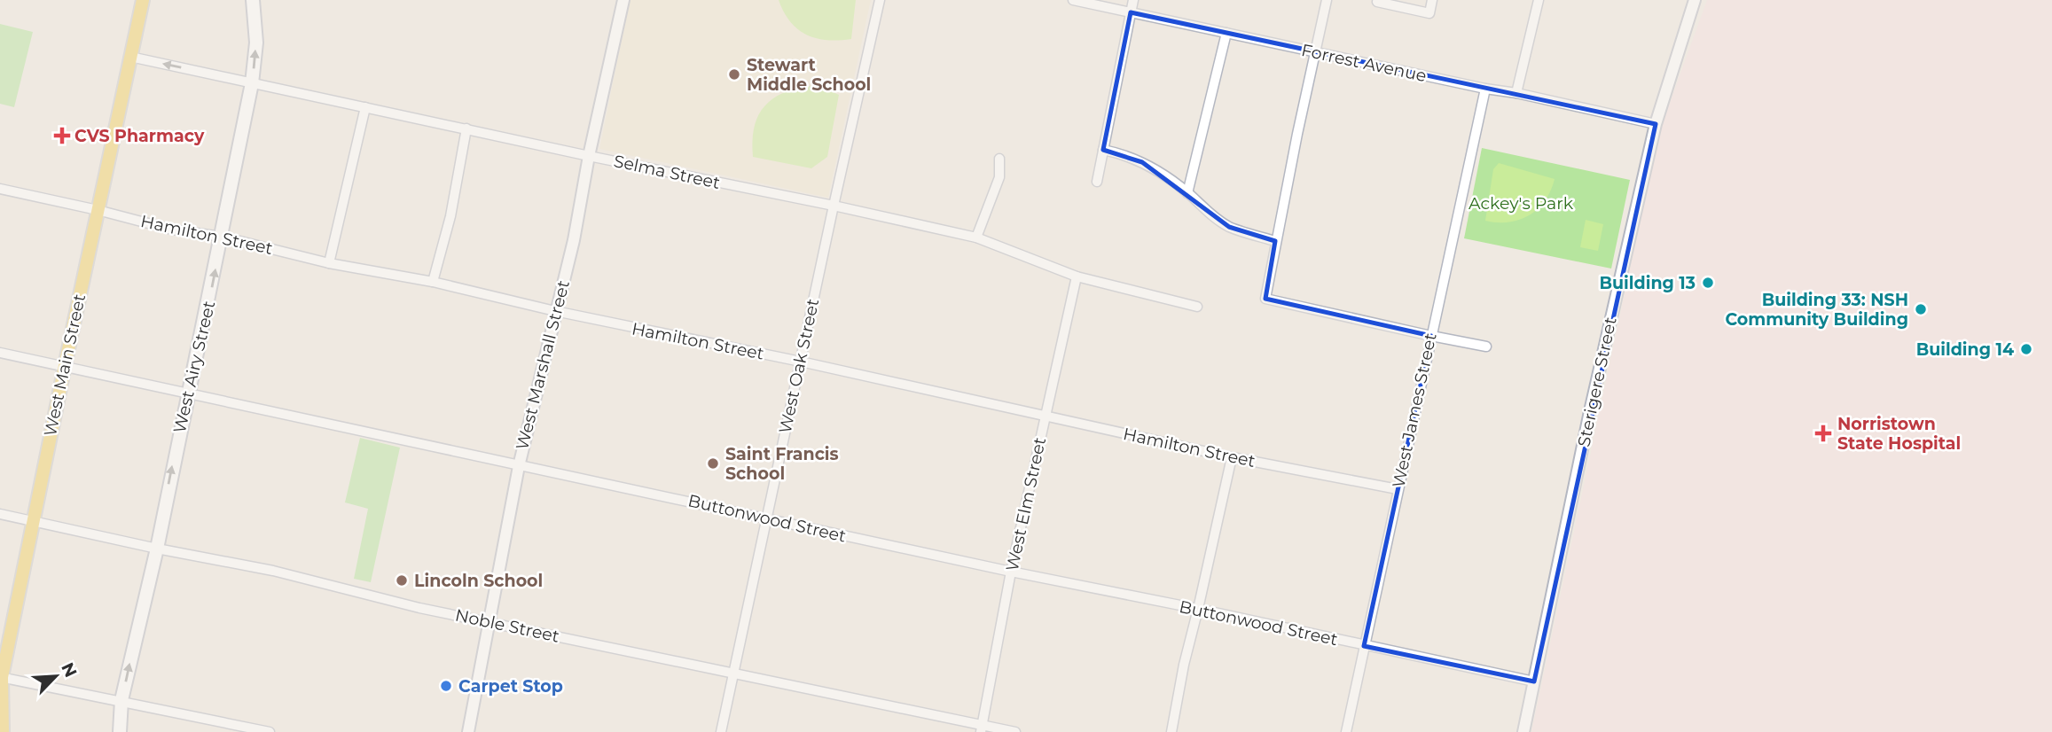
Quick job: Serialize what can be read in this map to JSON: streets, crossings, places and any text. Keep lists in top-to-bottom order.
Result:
{
  "streets": {
    "main road": ["West Main Street", "West Airy Street"],
    "street": [
      "Forrest Avenue",
      "Selma Street",
      "Hamilton Street",
      "West Marshall Street",
      "West Oak Street",
      "Sterigere Street",
      "West James Street",
      "West Elm Street",
      "Buttonwood Street",
      "Noble Street"
    ]
  },
  "crossings": [
    ["Forrest Avenue", "Sterigere Street"],
    ["Forrest Avenue", "West James Street"],
    ["Selma Street", "West Main Street"],
    ["Selma Street", "West Marshall Street"],
    ["Selma Street", "West Oak Street"],
    ["Selma Street", "West Airy Street"],
    ["Selma Street", "West Elm Street"],
    ["Hamilton Street", "West Main Street"],
    ["Hamilton Street", "West Marshall Street"],
    ["Hamilton Street", "West Oak Street"],
    ["Hamilton Street", "West Airy Street"],
    ["Hamilton Street", "West James Street"],
    ["Hamilton Street", "West Elm Street"],
    ["West Main Street", "Buttonwood Street"],
    ["West Main Street", "Noble Street"],
    ["West Marshall Street", "Buttonwood Street"],
    ["West Marshall Street", "Noble Street"],
    ["West Oak Street", "Buttonwood Street"],
    ["West Oak Street", "Noble Street"],
    ["West Airy Street", "Buttonwood Street"],
    ["West Airy Street", "Noble Street"],
    ["Sterigere Street", "Buttonwood Street"],
    ["West James Street", "Buttonwood Street"],
    ["West Elm Street", "Buttonwood Street"],
    ["West Elm Street", "Noble Street"]
  ],
  "one_way": ["West Airy Street"],
  "parks": ["Ackey's Park"],
  "places": {
    "other": [
      "Stewart Middle School",
      "Building 13",
      "Building 33: NSH Community Building",
      "Building 14",
      "Saint Francis School",
      "Lincoln School",
      "Carpet Stop"
    ],
    "health": ["CVS Pharmacy", "Norristown State Hospital"]
  },
  "north": "top right"
}
